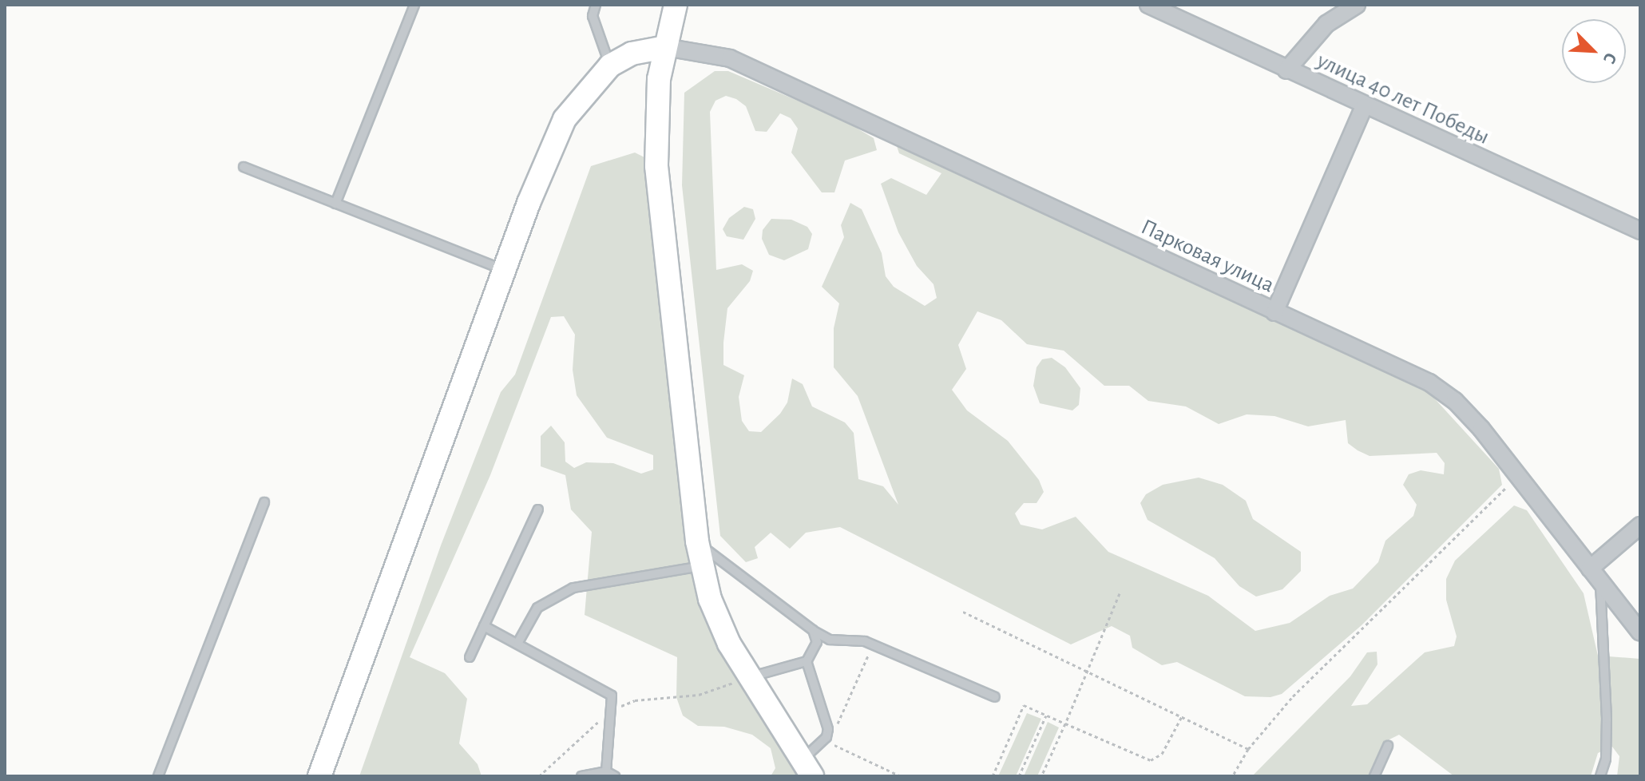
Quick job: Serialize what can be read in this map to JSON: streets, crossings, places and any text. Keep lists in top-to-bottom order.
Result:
{
  "streets": {
    "street": ["улица 40 лет Победы", "Парковая улица"]
  },
  "north": "bottom right"
}
